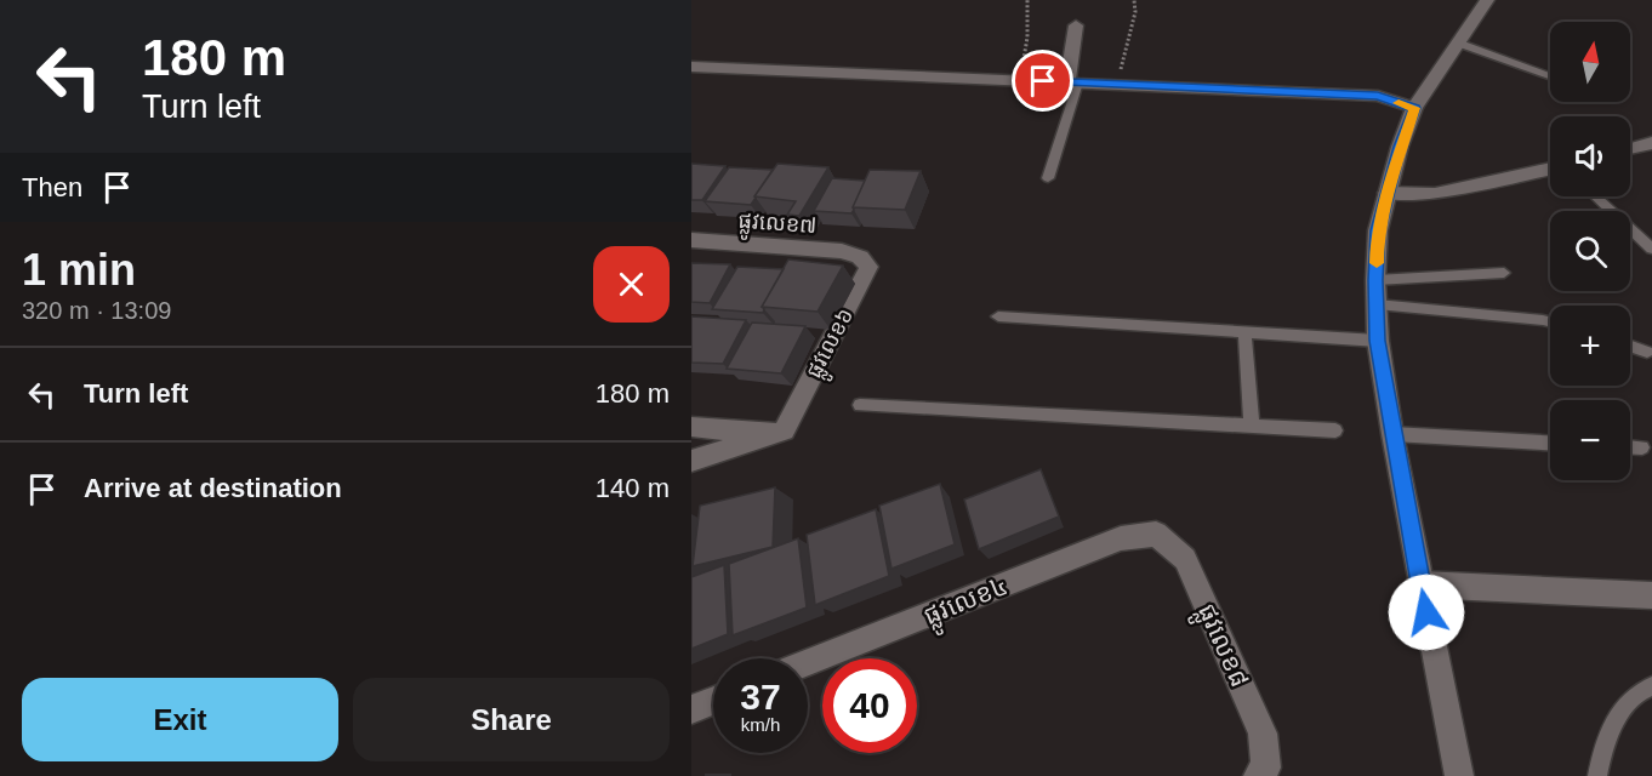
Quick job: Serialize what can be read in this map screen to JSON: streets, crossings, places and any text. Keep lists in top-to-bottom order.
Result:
{
  "streets": {
    "street": [
      "ផ្លូវលេខ៧",
      "ផ្លូវលេខ៦",
      "ផ្លូវលេខ៤",
      "ផ្លូវលេខ៨"
    ]
  },
  "crossings": [
    ["ផ្លូវលេខ៧", "ផ្លូវលេខ៦"],
    ["ផ្លូវលេខ៤", "ផ្លូវលេខ៨"]
  ],
  "north": "top",
  "page": {
    "turn": ["180 m", "Turn left"],
    "map_buttons": ["+", "−"],
    "then": "Then",
    "heading": ["1 min", "320 m · 13:09"],
    "list": [
      {
        "name": "Turn left",
        "value": "180 m"
      },
      {
        "name": "Arrive at destination",
        "value": "140 m"
      }
    ],
    "speed": "37 km/h",
    "limit": "40",
    "buttons": ["Exit", "Share"]
  }
}
